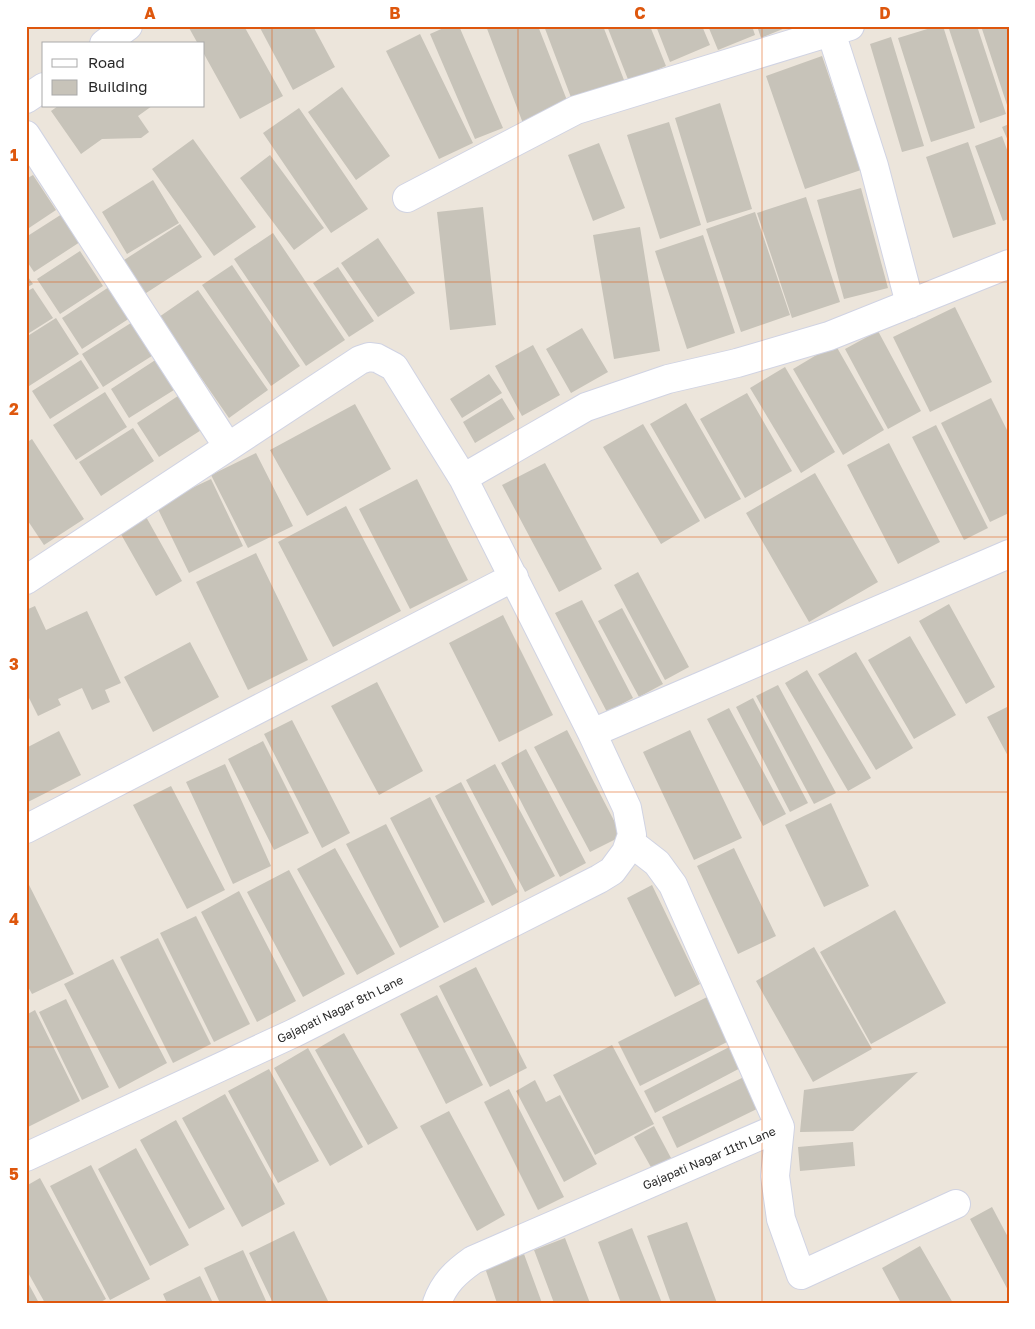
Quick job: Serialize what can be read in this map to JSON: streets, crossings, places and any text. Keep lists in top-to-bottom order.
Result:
{
  "streets": {
    "street": ["Gajapati Nagar 8th Lane", "Gajapati Nagar 11th Lane"]
  },
  "crossings": [
    ["Gajapati Nagar 8th Lane", "Gajapati Nagar 11th Lane"]
  ],
  "legend": ["Road", "Building"],
  "grid": {
    "columns": [
      "A",
      "B",
      "C",
      "D"
    ],
    "rows": [
      "1",
      "2",
      "3",
      "4",
      "5"
    ]
  }
}
